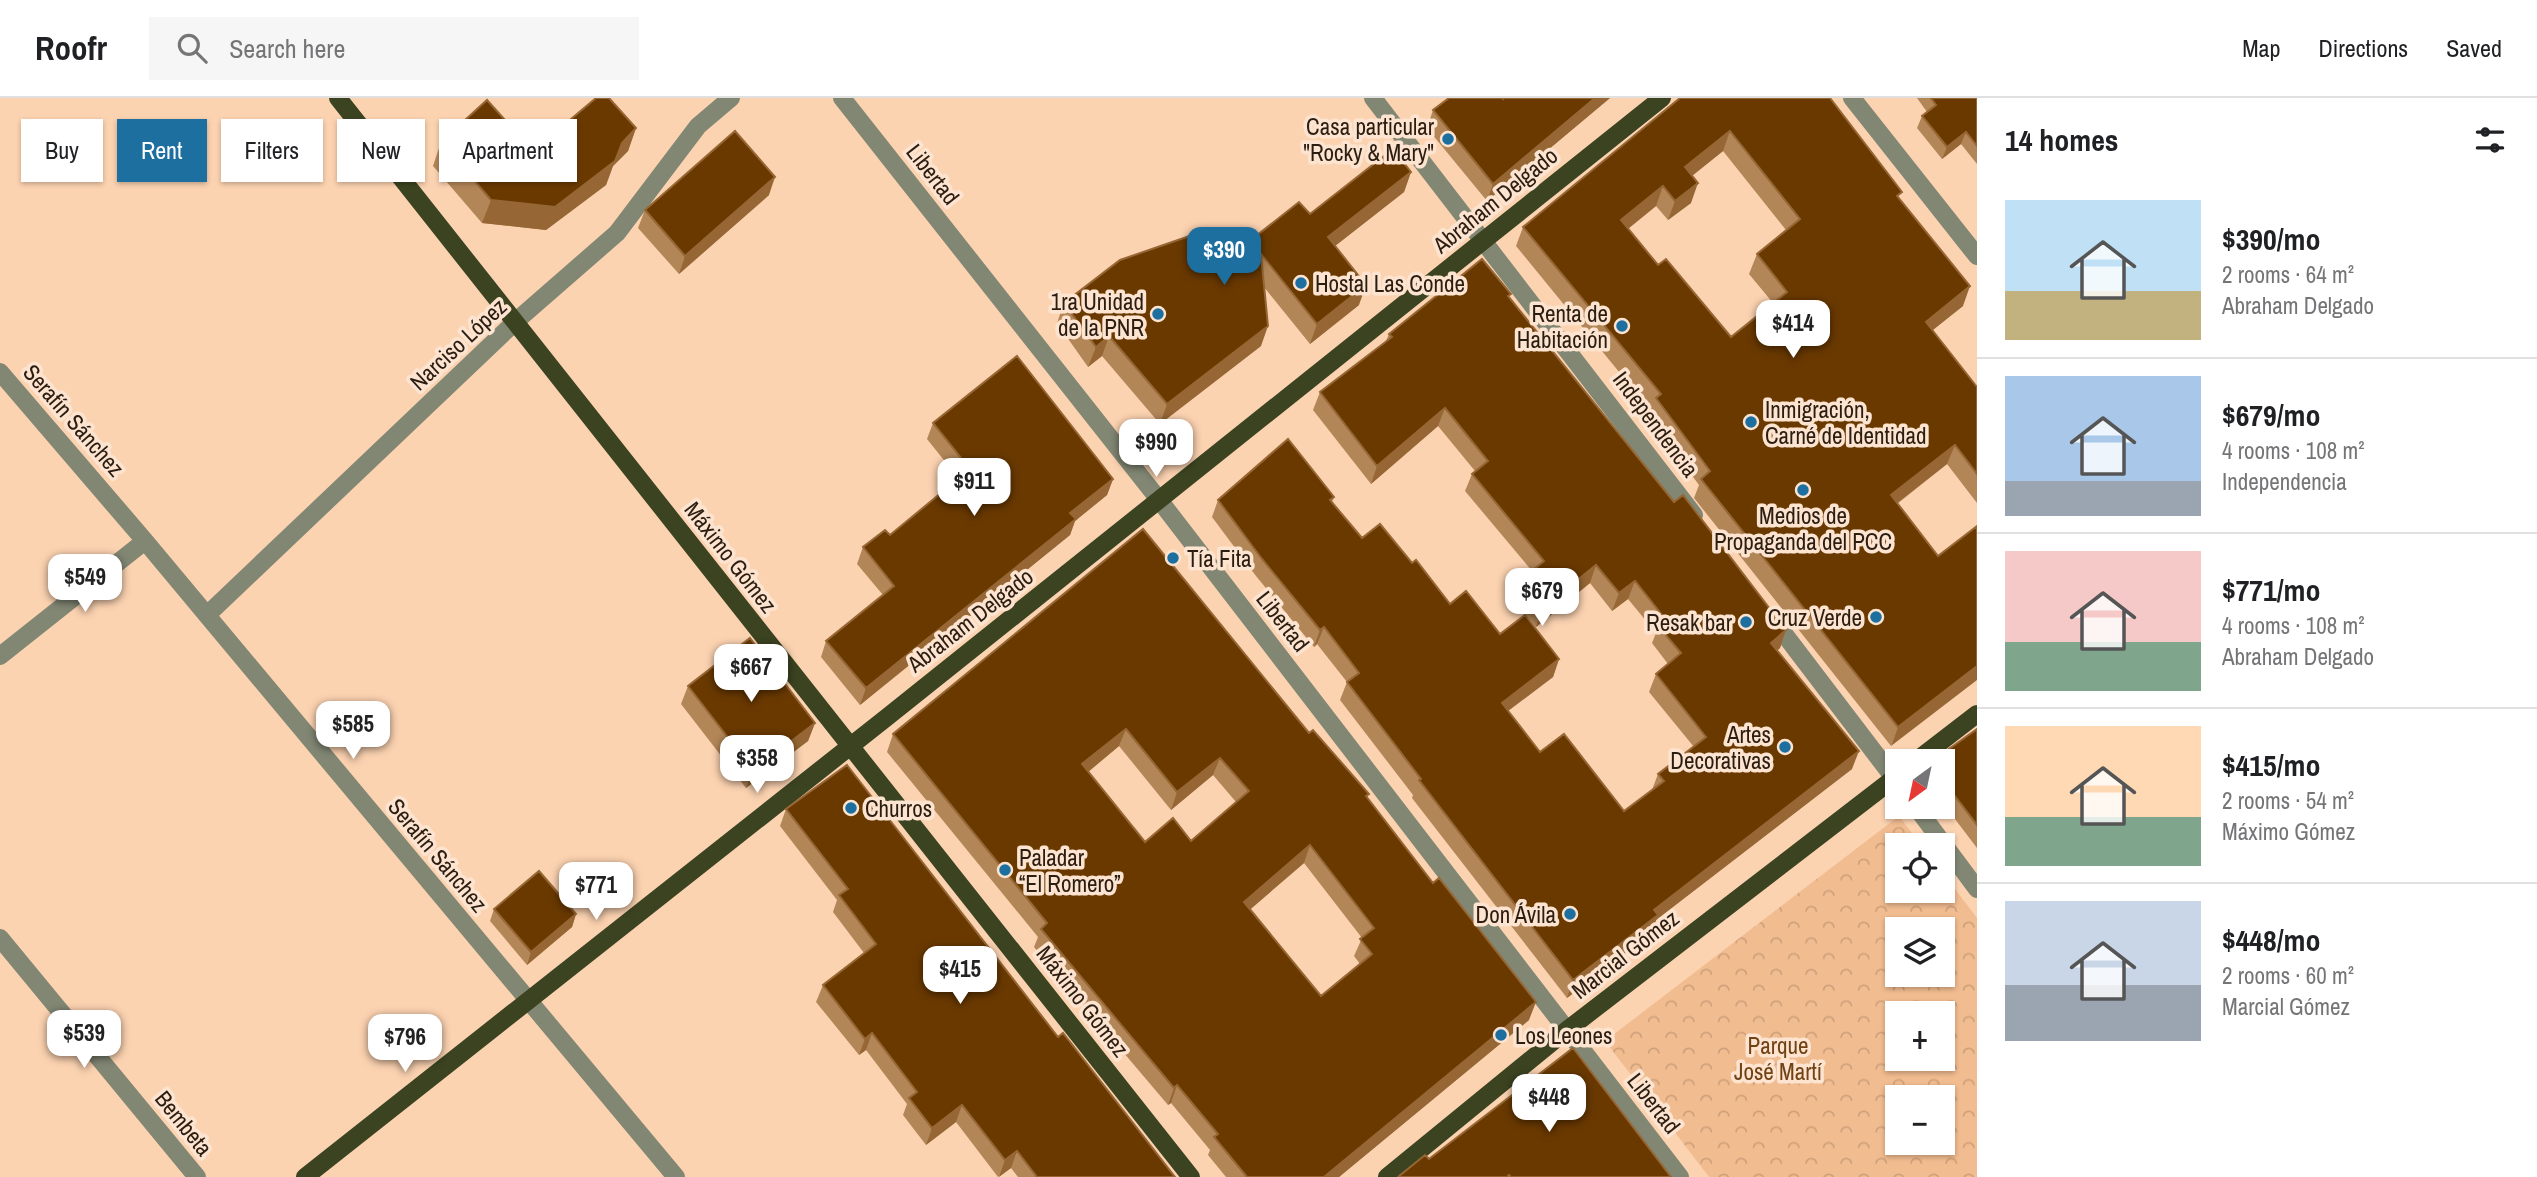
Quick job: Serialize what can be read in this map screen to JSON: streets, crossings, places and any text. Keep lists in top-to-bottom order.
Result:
{
  "streets": {
    "main road": ["Abraham Delgado", "Máximo Gómez", "Marcial Gómez"],
    "street": [
      "Libertad",
      "Narciso López",
      "Serafín Sánchez",
      "Independencia",
      "Bembeta"
    ]
  },
  "crossings": [
    ["Libertad", "Abraham Delgado"],
    ["Libertad", "Marcial Gómez"],
    ["Abraham Delgado", "Serafín Sánchez"],
    ["Abraham Delgado", "Independencia"],
    ["Abraham Delgado", "Máximo Gómez"],
    ["Narciso López", "Serafín Sánchez"],
    ["Narciso López", "Máximo Gómez"]
  ],
  "parks": ["Parque José Martí"],
  "places": [
    "Casa particular \"Rocky & Mary\"",
    "Hostal Las Conde",
    "1ra Unidad de la PNR",
    "Renta de Habitación",
    "Inmigración, Carné de Identidad",
    "Medios de Propaganda del PCC",
    "Tía Fita",
    "Cruz Verde",
    "Resak bar",
    "Artes Decorativas",
    "Churros",
    "Paladar “El Romero”",
    "Don Ávila",
    "Los Leones"
  ],
  "north": "bottom left",
  "page": {
    "header": "Roofr",
    "search": "Search here",
    "nav": ["Map", "Directions", "Saved"],
    "heading": "14 homes",
    "chip": [
      "Buy",
      "Rent",
      "Filters",
      "New",
      "Apartment"
    ],
    "list": [
      {
        "name": "$390/mo",
        "note": "2 rooms · 64 m² · Abraham Delgado"
      },
      {
        "name": "$679/mo",
        "note": "4 rooms · 108 m² · Independencia"
      },
      {
        "name": "$771/mo",
        "note": "4 rooms · 108 m² · Abraham Delgado"
      },
      {
        "name": "$415/mo",
        "note": "2 rooms · 54 m² · Máximo Gómez"
      },
      {
        "name": "$448/mo",
        "note": "2 rooms · 60 m² · Marcial Gómez"
      }
    ],
    "price": [
      "$390",
      "$414",
      "$990",
      "$911",
      "$549",
      "$679",
      "$667",
      "$585",
      "$358",
      "$771",
      "$415",
      "$539",
      "$796",
      "$448"
    ],
    "map_buttons": ["+", "−"]
  }
}
